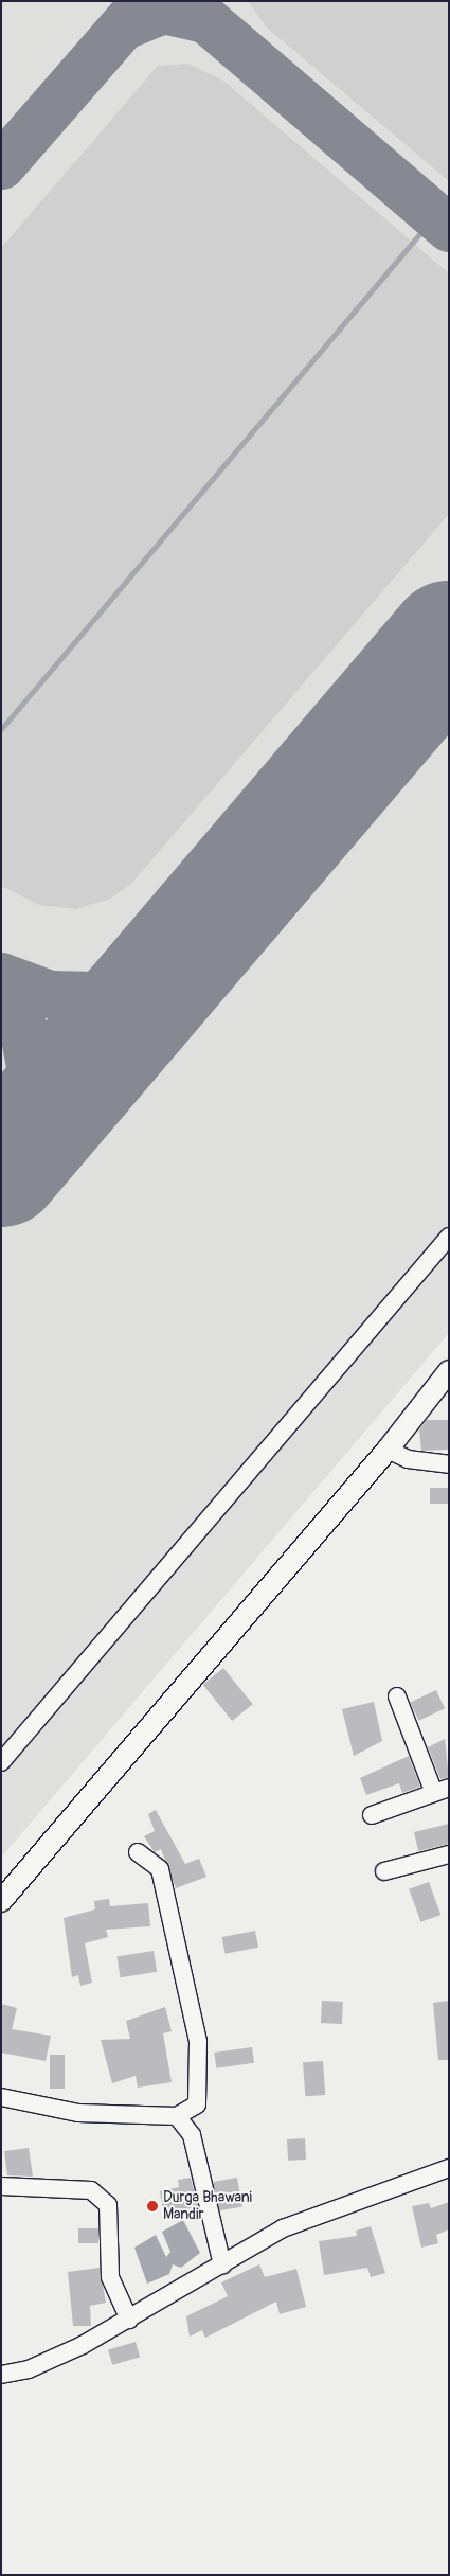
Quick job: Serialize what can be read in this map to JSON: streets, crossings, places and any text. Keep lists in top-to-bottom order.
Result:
{
  "places": ["Durga Bhawani Mandir"]
}
